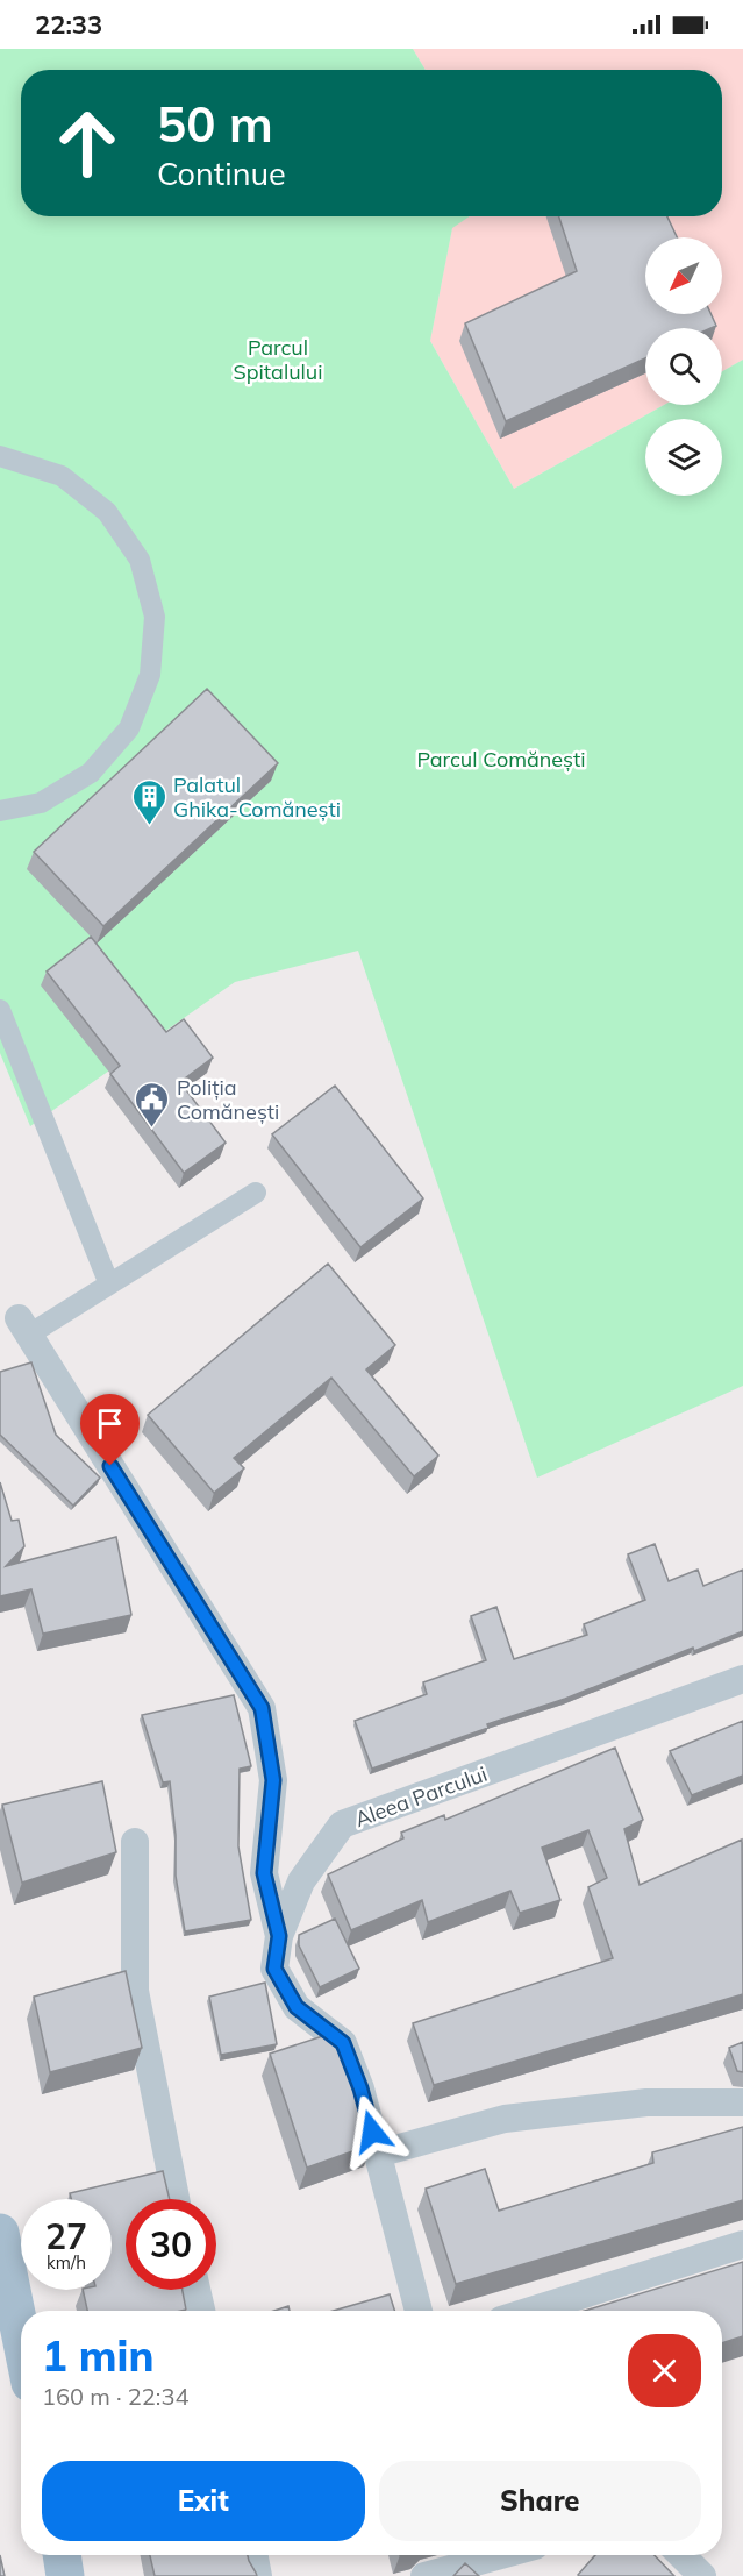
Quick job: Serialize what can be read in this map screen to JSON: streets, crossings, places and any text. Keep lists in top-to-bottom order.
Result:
{
  "streets": {
    "street": ["Aleea Parcului"]
  },
  "parks": ["Parcul Spitalului", "Parcul Comănești"],
  "places": {
    "building": ["Palatul Ghika-Comănești"],
    "public building": ["Poliția Comănești"]
  },
  "north": "bottom left",
  "page": {
    "status": "22:33",
    "turn": ["50 m", "Continue"],
    "speed": "27 km/h",
    "limit": "30",
    "heading": ["1 min", "160 m · 22:34"],
    "buttons": ["Exit", "Share"]
  }
}
